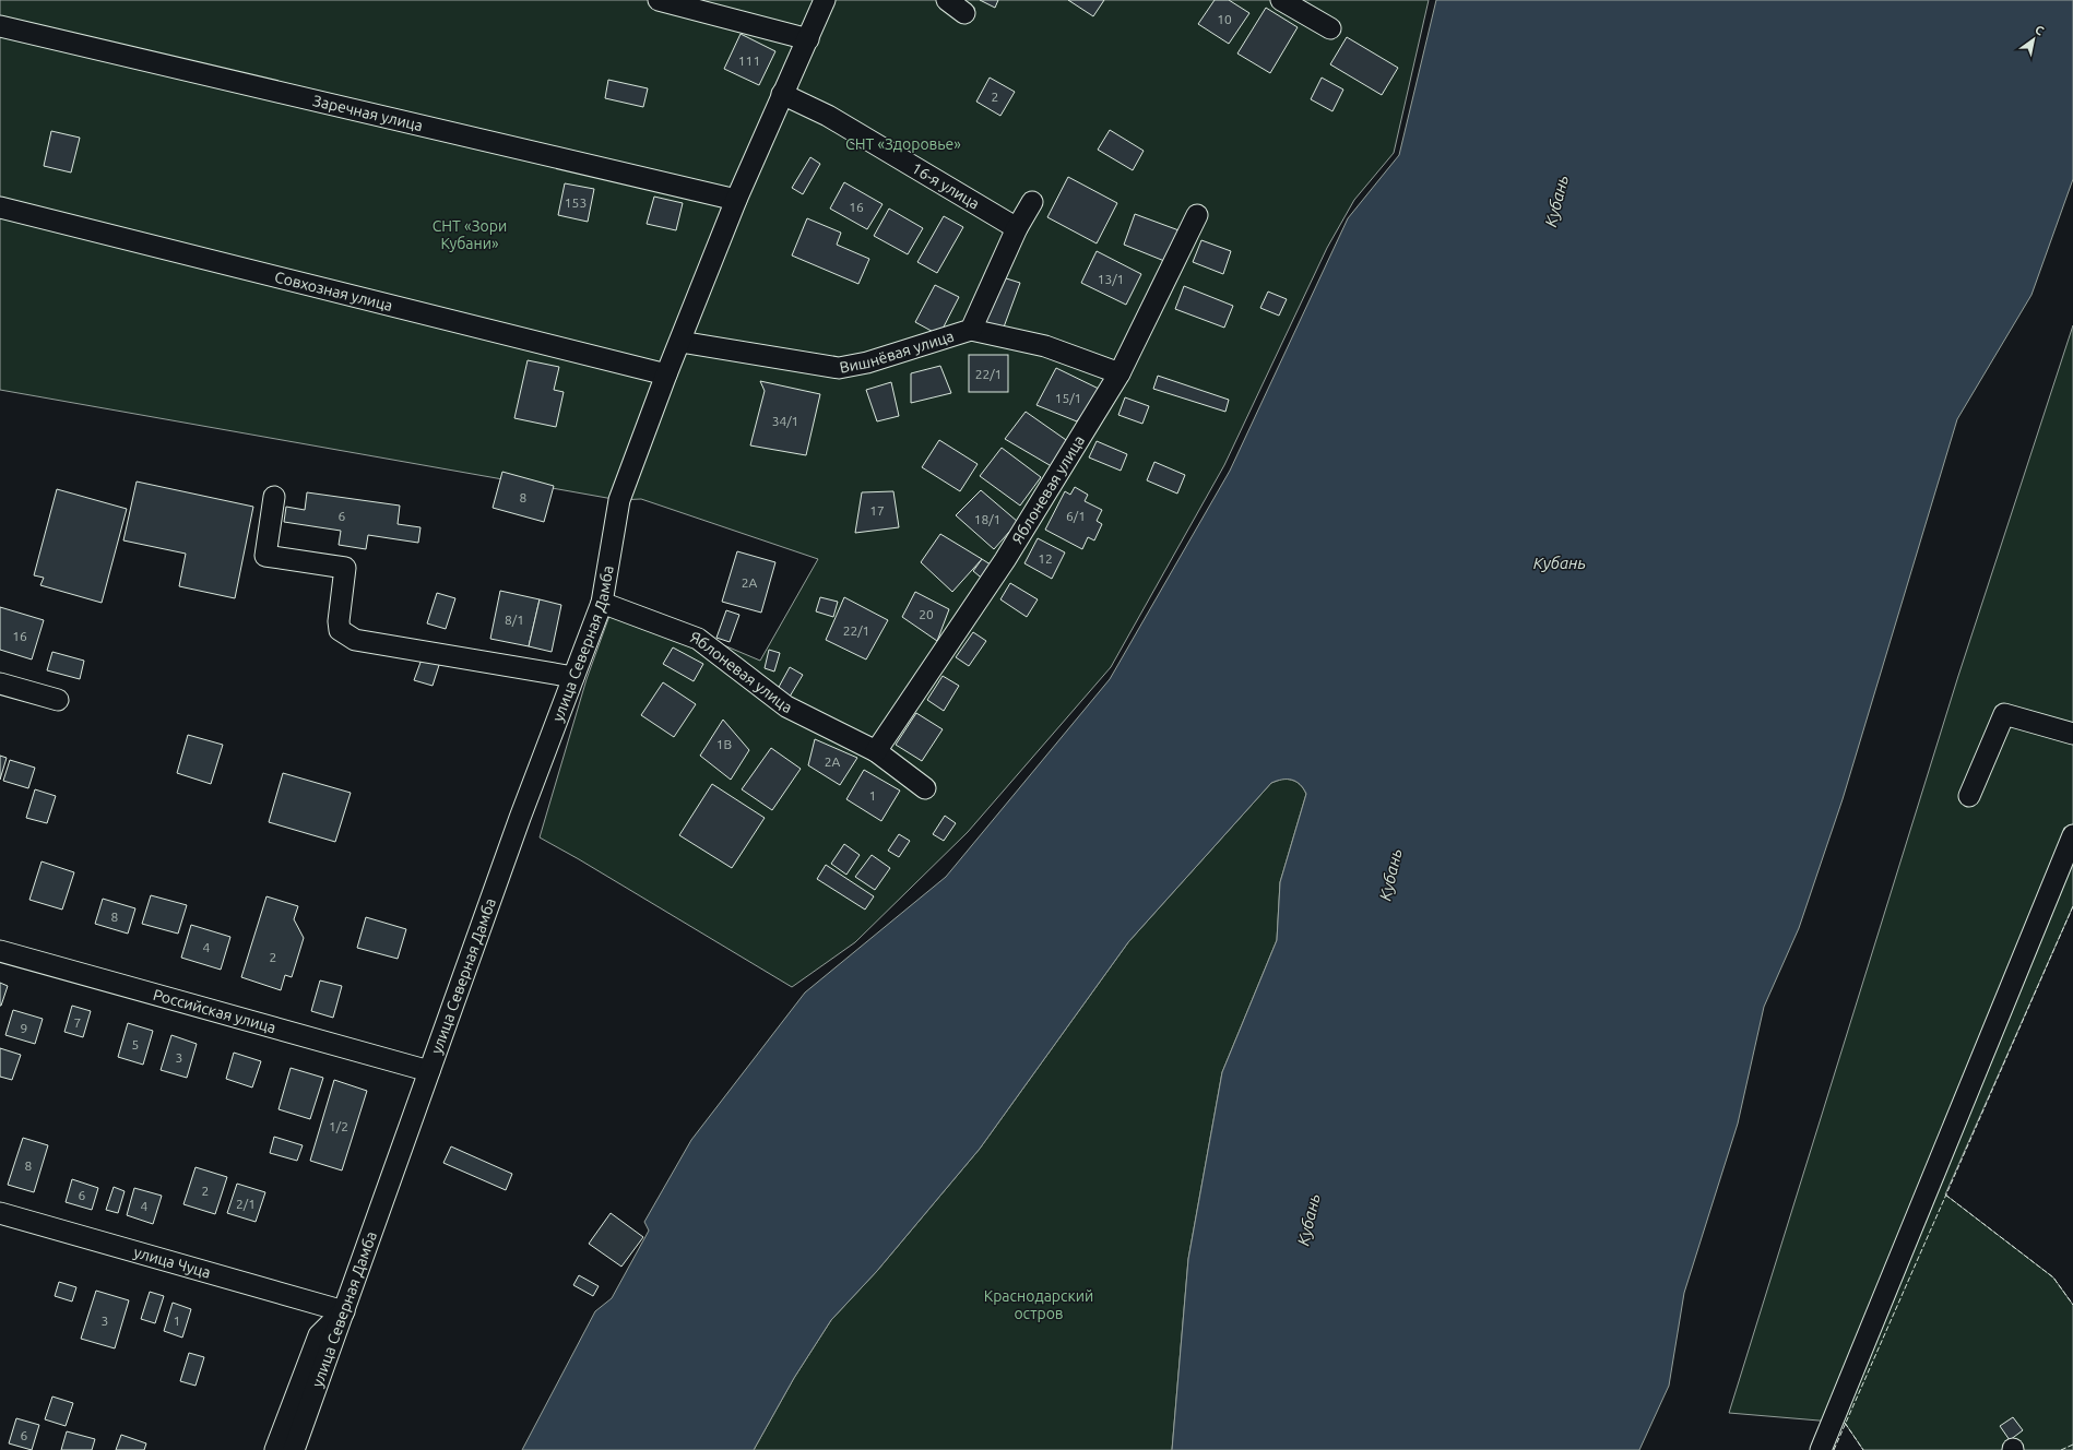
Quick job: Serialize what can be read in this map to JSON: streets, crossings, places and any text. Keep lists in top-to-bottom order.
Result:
{
  "streets": {
    "street": [
      "Заречная улица",
      "16-я улица",
      "Совхозная улица",
      "Вишнёвая улица",
      "Яблоневая улица",
      "улица Северная Дамба",
      "Российская улица",
      "улица Чуца"
    ]
  },
  "crossings": [
    ["Заречная улица", "улица Северная Дамба"],
    ["16-я улица", "Вишнёвая улица"],
    ["16-я улица", "улица Северная Дамба"],
    ["Совхозная улица", "улица Северная Дамба"],
    ["Вишнёвая улица", "улица Северная Дамба"],
    ["Яблоневая улица", "улица Северная Дамба"],
    ["улица Северная Дамба", "Российская улица"],
    ["улица Северная Дамба", "улица Чуца"]
  ],
  "water": ["Кубань"],
  "parks": ["СНТ «Здоровье»", "СНТ «Зори Кубани»", "Краснодарский остров"],
  "house_numbers": [
    "10",
    "111",
    "2",
    "153",
    "16",
    "13/1",
    "22/1",
    "15/1",
    "34/1",
    "8",
    "17",
    "6",
    "6/1",
    "18/1",
    "12",
    "2А",
    "20",
    "8/1",
    "22/1",
    "16",
    "1В",
    "2А",
    "1",
    "8",
    "4",
    "2",
    "7",
    "9",
    "5",
    "3",
    "1/2",
    "8",
    "2",
    "6",
    "2/1",
    "4",
    "3",
    "1",
    "6"
  ],
  "north": "top right"
}
